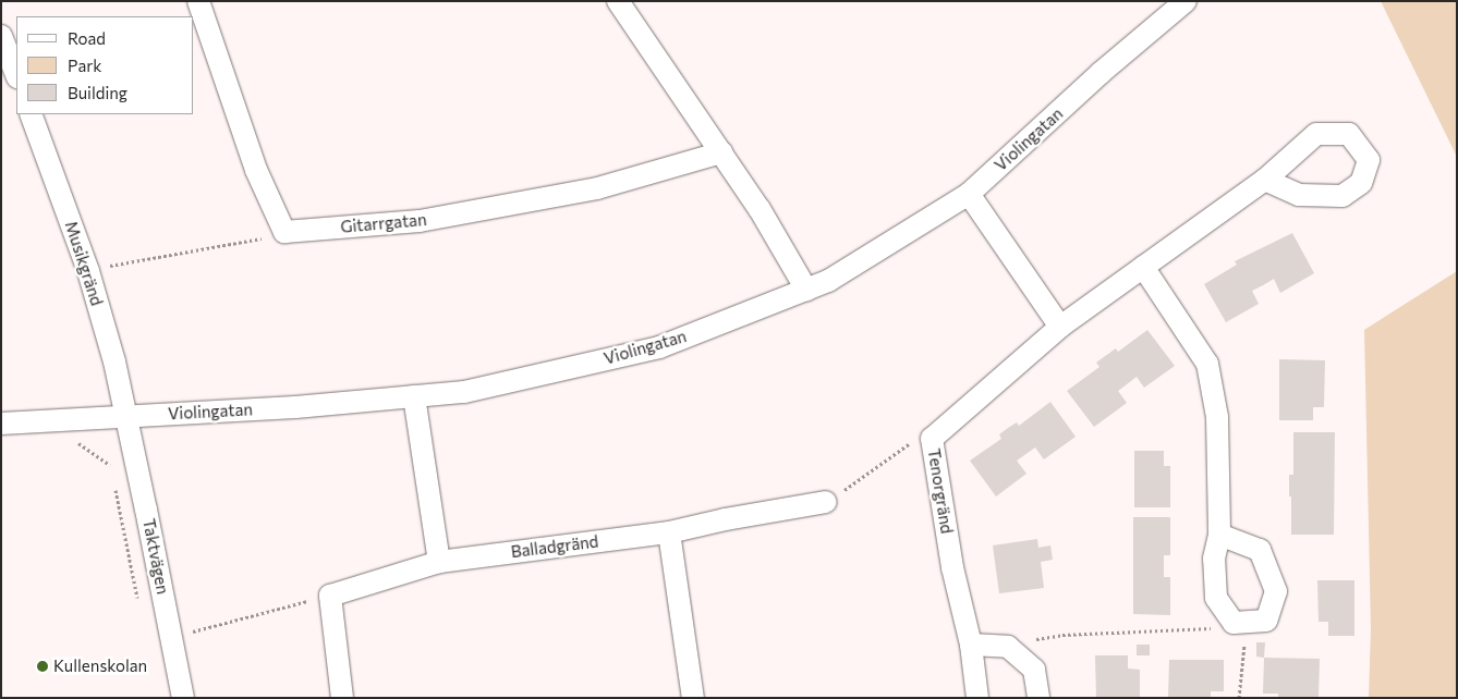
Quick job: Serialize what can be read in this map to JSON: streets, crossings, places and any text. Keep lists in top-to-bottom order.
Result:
{
  "streets": {
    "street": [
      "Violingatan",
      "Gitarrgatan",
      "Musikgränd",
      "Tenorgränd",
      "Balladgränd",
      "Taktvägen"
    ]
  },
  "crossings": [
    ["Violingatan", "Musikgränd"],
    ["Violingatan", "Taktvägen"],
    ["Musikgränd", "Taktvägen"]
  ],
  "places": ["Kullenskolan"],
  "legend": ["Road", "Park", "Building"]
}
